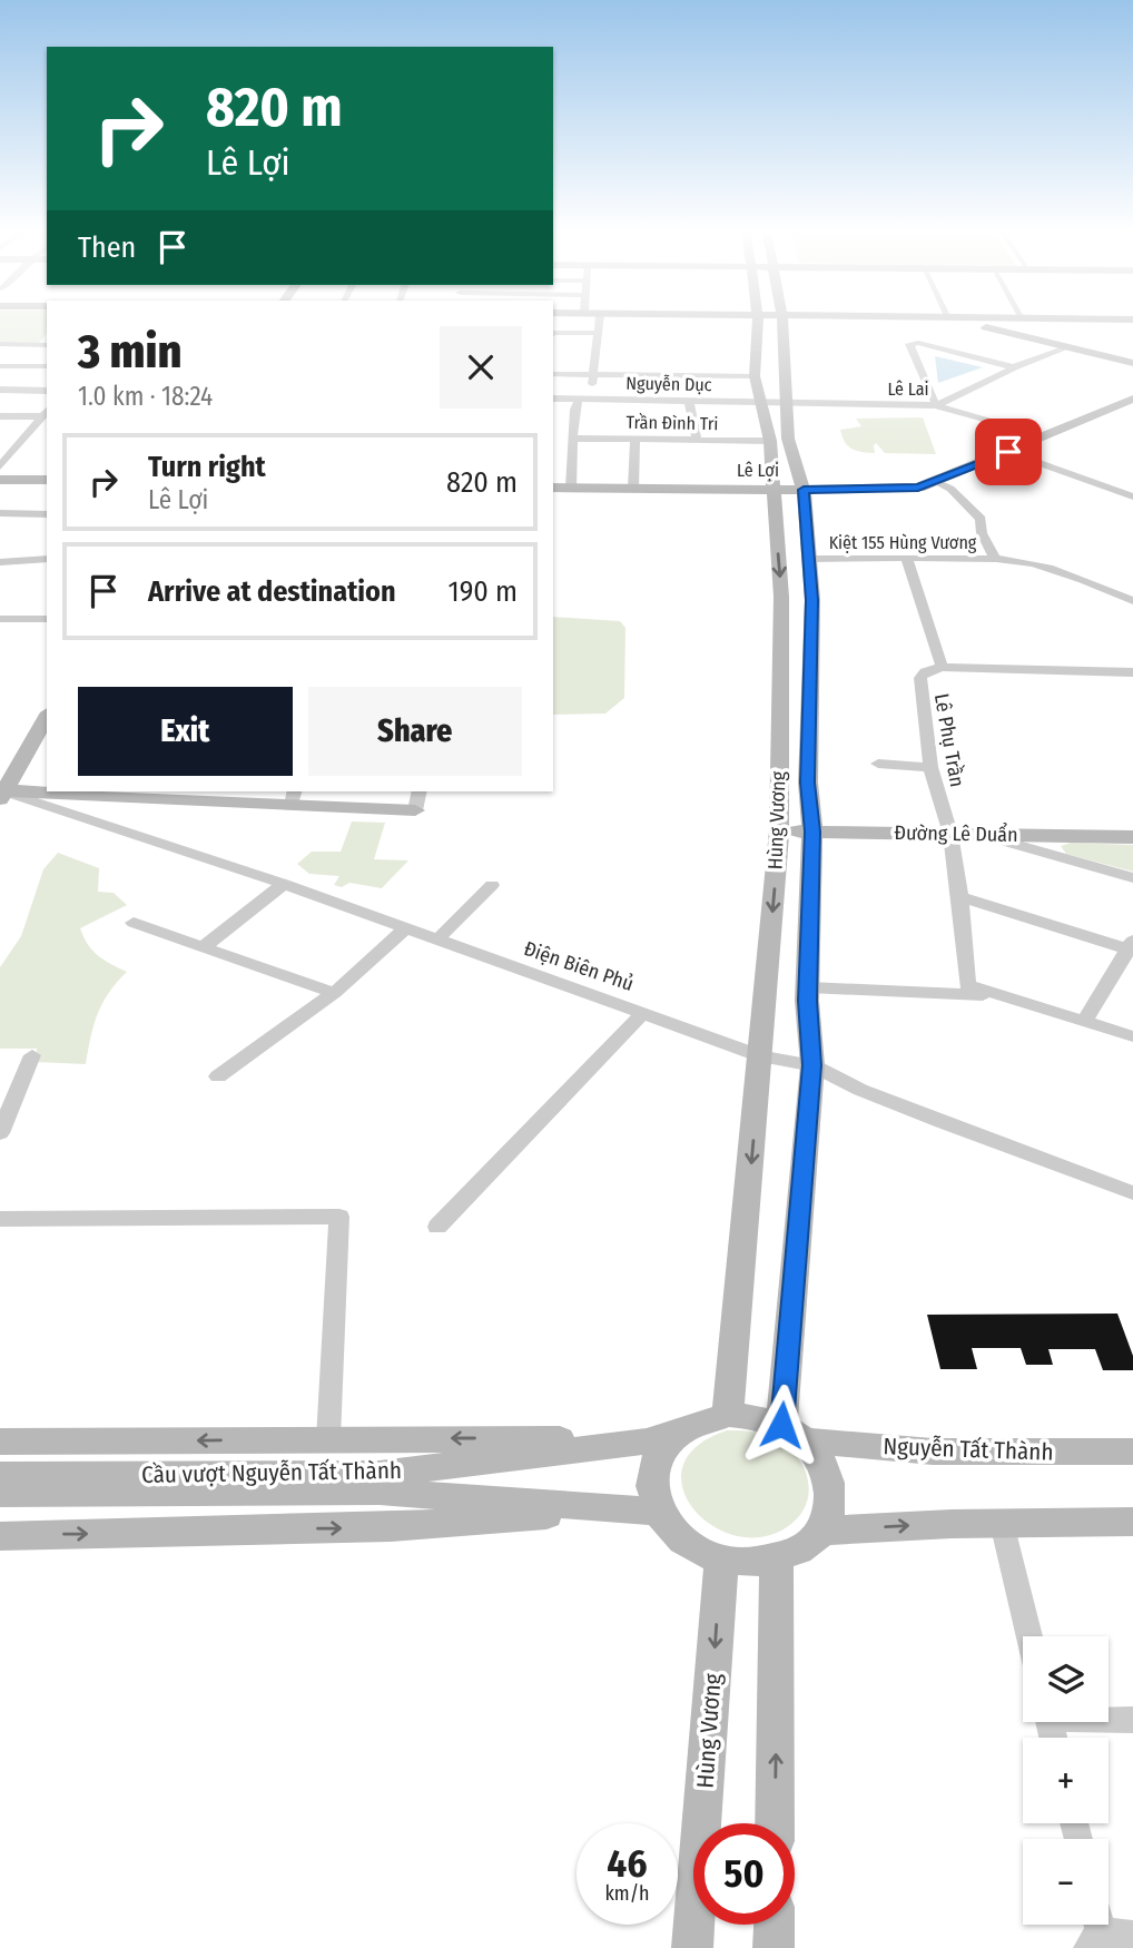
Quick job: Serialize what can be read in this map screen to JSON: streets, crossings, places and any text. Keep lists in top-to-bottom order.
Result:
{
  "streets": {
    "main road": [
      "Lê Lợi",
      "Hùng Vương",
      "Đường Lê Duẩn",
      "Nguyễn Tất Thành",
      "Cầu vượt Nguyễn Tất Thành"
    ],
    "street": [
      "Nguyễn Dục",
      "Lê Lai",
      "Trần Đình Tri",
      "Kiệt 155 Hùng Vương",
      "Lê Phụ Trần",
      "Điện Biên Phủ"
    ]
  },
  "crossings": [
    ["Nguyễn Dục", "Lê Lai"],
    ["Nguyễn Dục", "Hùng Vương"],
    ["Lê Lai", "Hùng Vương"],
    ["Trần Đình Tri", "Hùng Vương"],
    ["Lê Lợi", "Hùng Vương"],
    ["Kiệt 155 Hùng Vương", "Hùng Vương"],
    ["Lê Phụ Trần", "Đường Lê Duẩn"],
    ["Hùng Vương", "Đường Lê Duẩn"],
    ["Hùng Vương", "Điện Biên Phủ"],
    ["Hùng Vương", "Nguyễn Tất Thành"],
    ["Hùng Vương", "Cầu vượt Nguyễn Tất Thành"],
    ["Nguyễn Tất Thành", "Cầu vượt Nguyễn Tất Thành"]
  ],
  "page": {
    "turn": ["820 m", "Lê Lợi"],
    "then": "Then",
    "heading": ["3 min", "1.0 km · 18:24"],
    "list": [
      {
        "name": "Turn right",
        "note": "Lê Lợi",
        "value": "820 m"
      },
      {
        "name": "Arrive at destination",
        "value": "190 m"
      }
    ],
    "buttons": ["Exit", "Share"],
    "map_buttons": ["+", "−"],
    "speed": "46 km/h",
    "limit": "50"
  }
}
